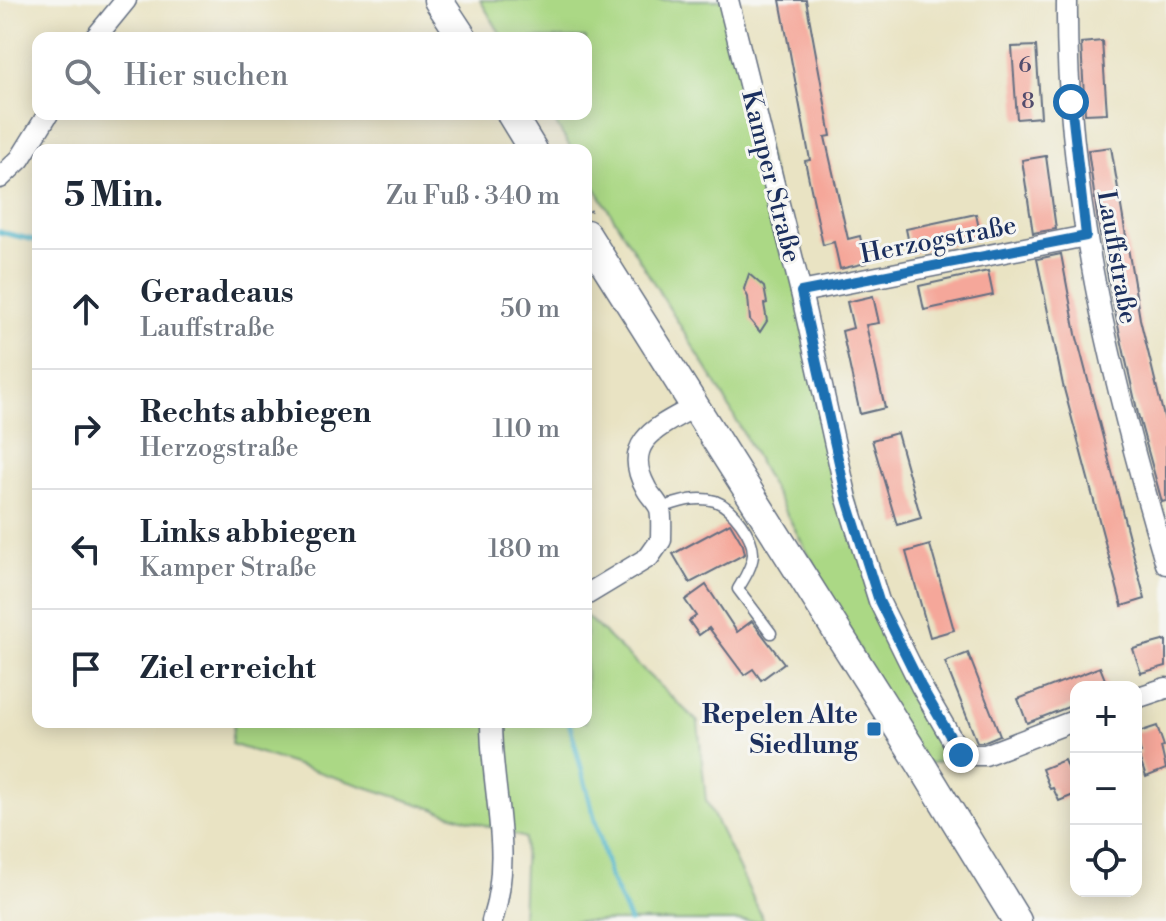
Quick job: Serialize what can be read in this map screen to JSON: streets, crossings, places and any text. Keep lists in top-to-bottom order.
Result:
{
  "streets": {
    "street": ["Kamper Straße", "Herzogstraße", "Lauffstraße"]
  },
  "crossings": [
    ["Kamper Straße", "Herzogstraße"],
    ["Herzogstraße", "Lauffstraße"]
  ],
  "places": {
    "transit": ["Repelen Alte Siedlung"]
  },
  "house_numbers": ["6", "8"],
  "page": {
    "search": "Hier suchen",
    "heading": ["5 Min.", "Zu Fuß · 340 m"],
    "list": [
      ["Geradeaus", "Lauffstraße", "50 m"],
      ["Rechts abbiegen", "Herzogstraße", "110 m"],
      ["Links abbiegen", "Kamper Straße", "180 m"],
      "Ziel erreicht"
    ],
    "map_buttons": ["+", "−"]
  }
}
